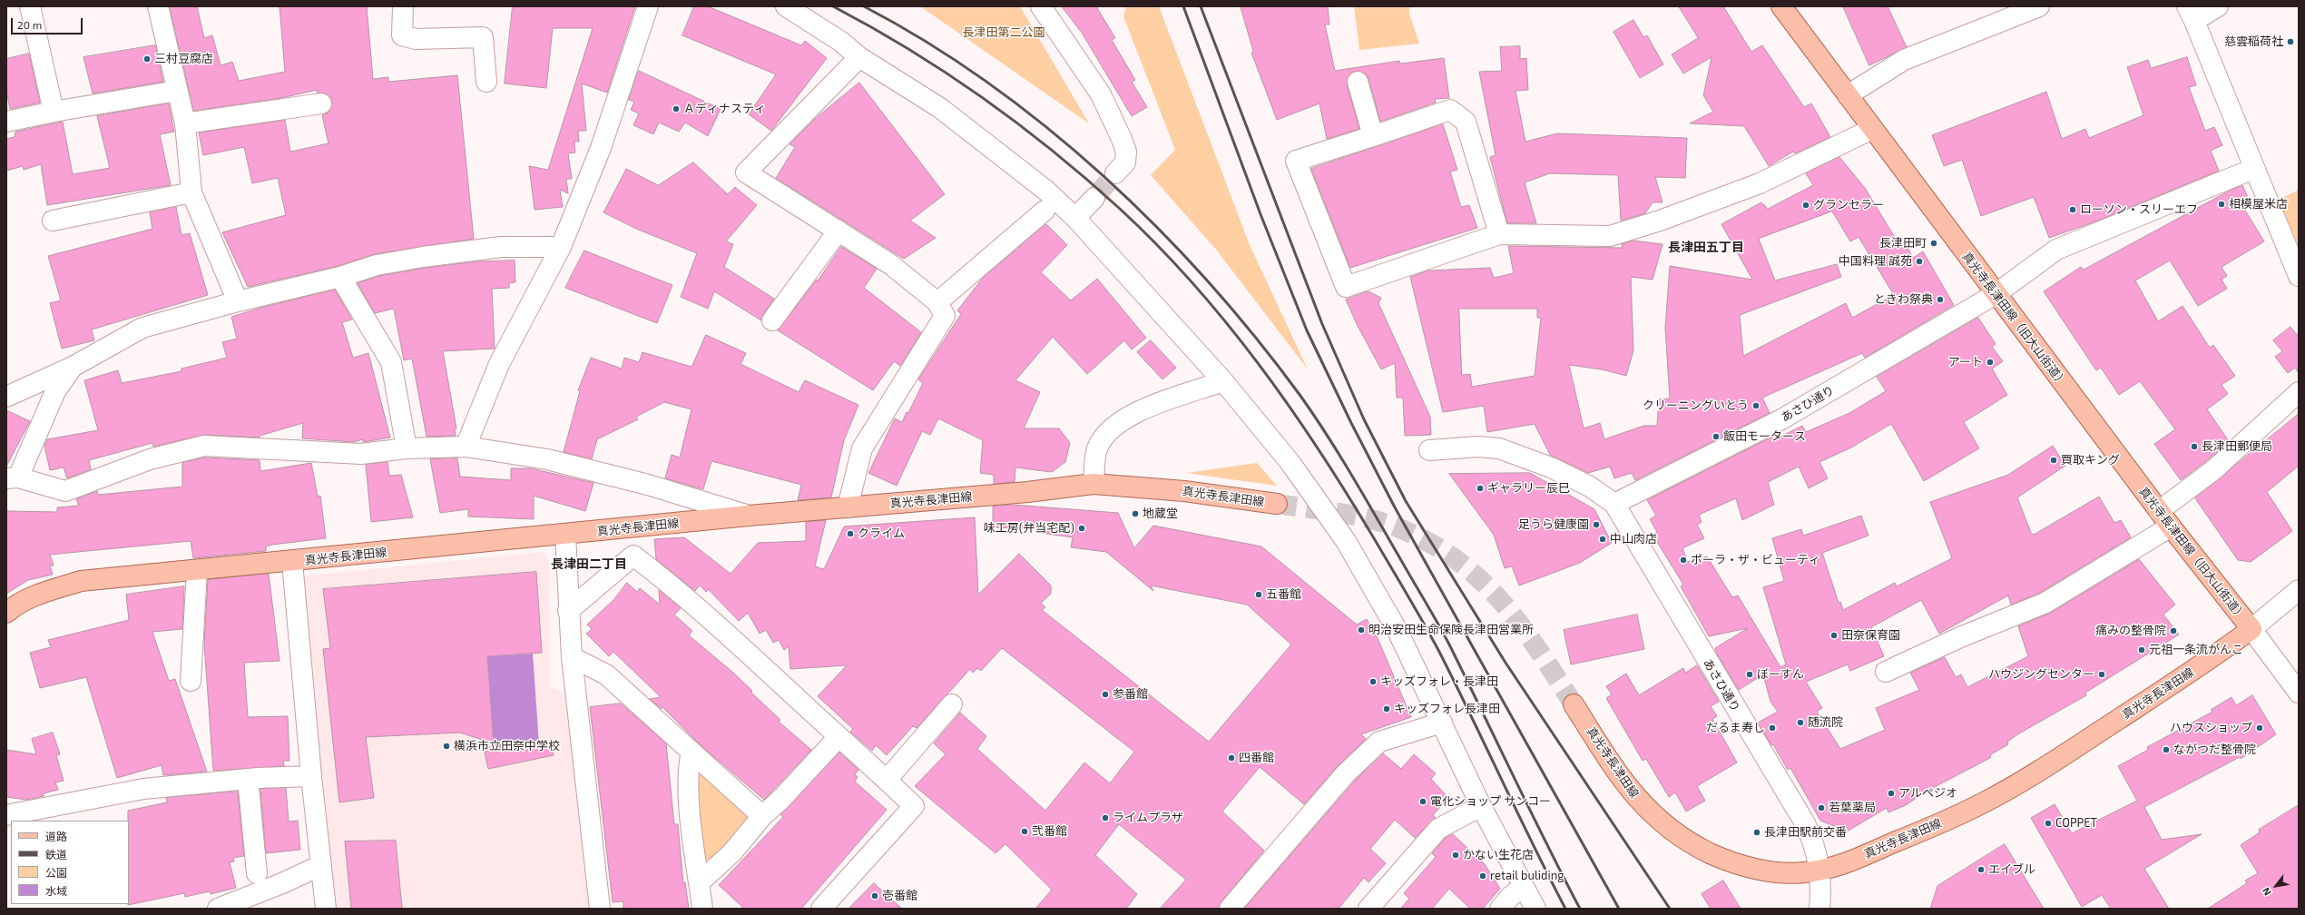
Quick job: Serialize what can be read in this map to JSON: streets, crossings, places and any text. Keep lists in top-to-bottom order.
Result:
{
  "streets": {
    "main road": ["真光寺長津田線（旧大山街道）", "真光寺長津田線"],
    "street": ["あさひ通り"]
  },
  "crossings": [
    ["真光寺長津田線（旧大山街道）", "あさひ通り"],
    ["真光寺長津田線（旧大山街道）", "真光寺長津田線"],
    ["あさひ通り", "真光寺長津田線"]
  ],
  "districts": ["長津田五丁目", "長津田二丁目"],
  "parks": ["長津田第二公園"],
  "places": [
    "慈雲稲荷社",
    "三村豆腐店",
    "Ａディナスティ",
    "相模屋米店",
    "グランセラー",
    "ローソン・スリーエフ",
    "長津田町",
    "中国料理 誠苑",
    "ときわ祭典",
    "アート",
    "クリーニングいとう",
    "飯田モータース",
    "長津田郵便局",
    "買取キング",
    "ギャラリー辰巳",
    "地蔵堂",
    "足うら健康園",
    "味工房(弁当宅配)",
    "クライム",
    "中山肉店",
    "ポーラ・ザ・ビューティ",
    "五番館",
    "明治安田生命保険長津田営業所",
    "痛みの整骨院",
    "田奈保育園",
    "元祖一条流がんこ",
    "ぼーすん",
    "ハウジングセンター",
    "キッズフォレ・長津田",
    "参番館",
    "キッズフォレ長津田",
    "随流院",
    "だるま寿し",
    "ハウスショップ",
    "横浜市立田奈中学校",
    "ながつだ整骨院",
    "四番館",
    "アルペジオ",
    "電化ショップ サンコー",
    "若葉薬局",
    "ライムプラザ",
    "COPPET",
    "弐番館",
    "長津田駅前交番",
    "かない生花店",
    "エイブル",
    "retail buliding",
    "壱番館"
  ],
  "legend": [
    "道路",
    "鉄道",
    "公園",
    "水域"
  ],
  "scale_bar": "20 m",
  "north": "bottom left"
}
